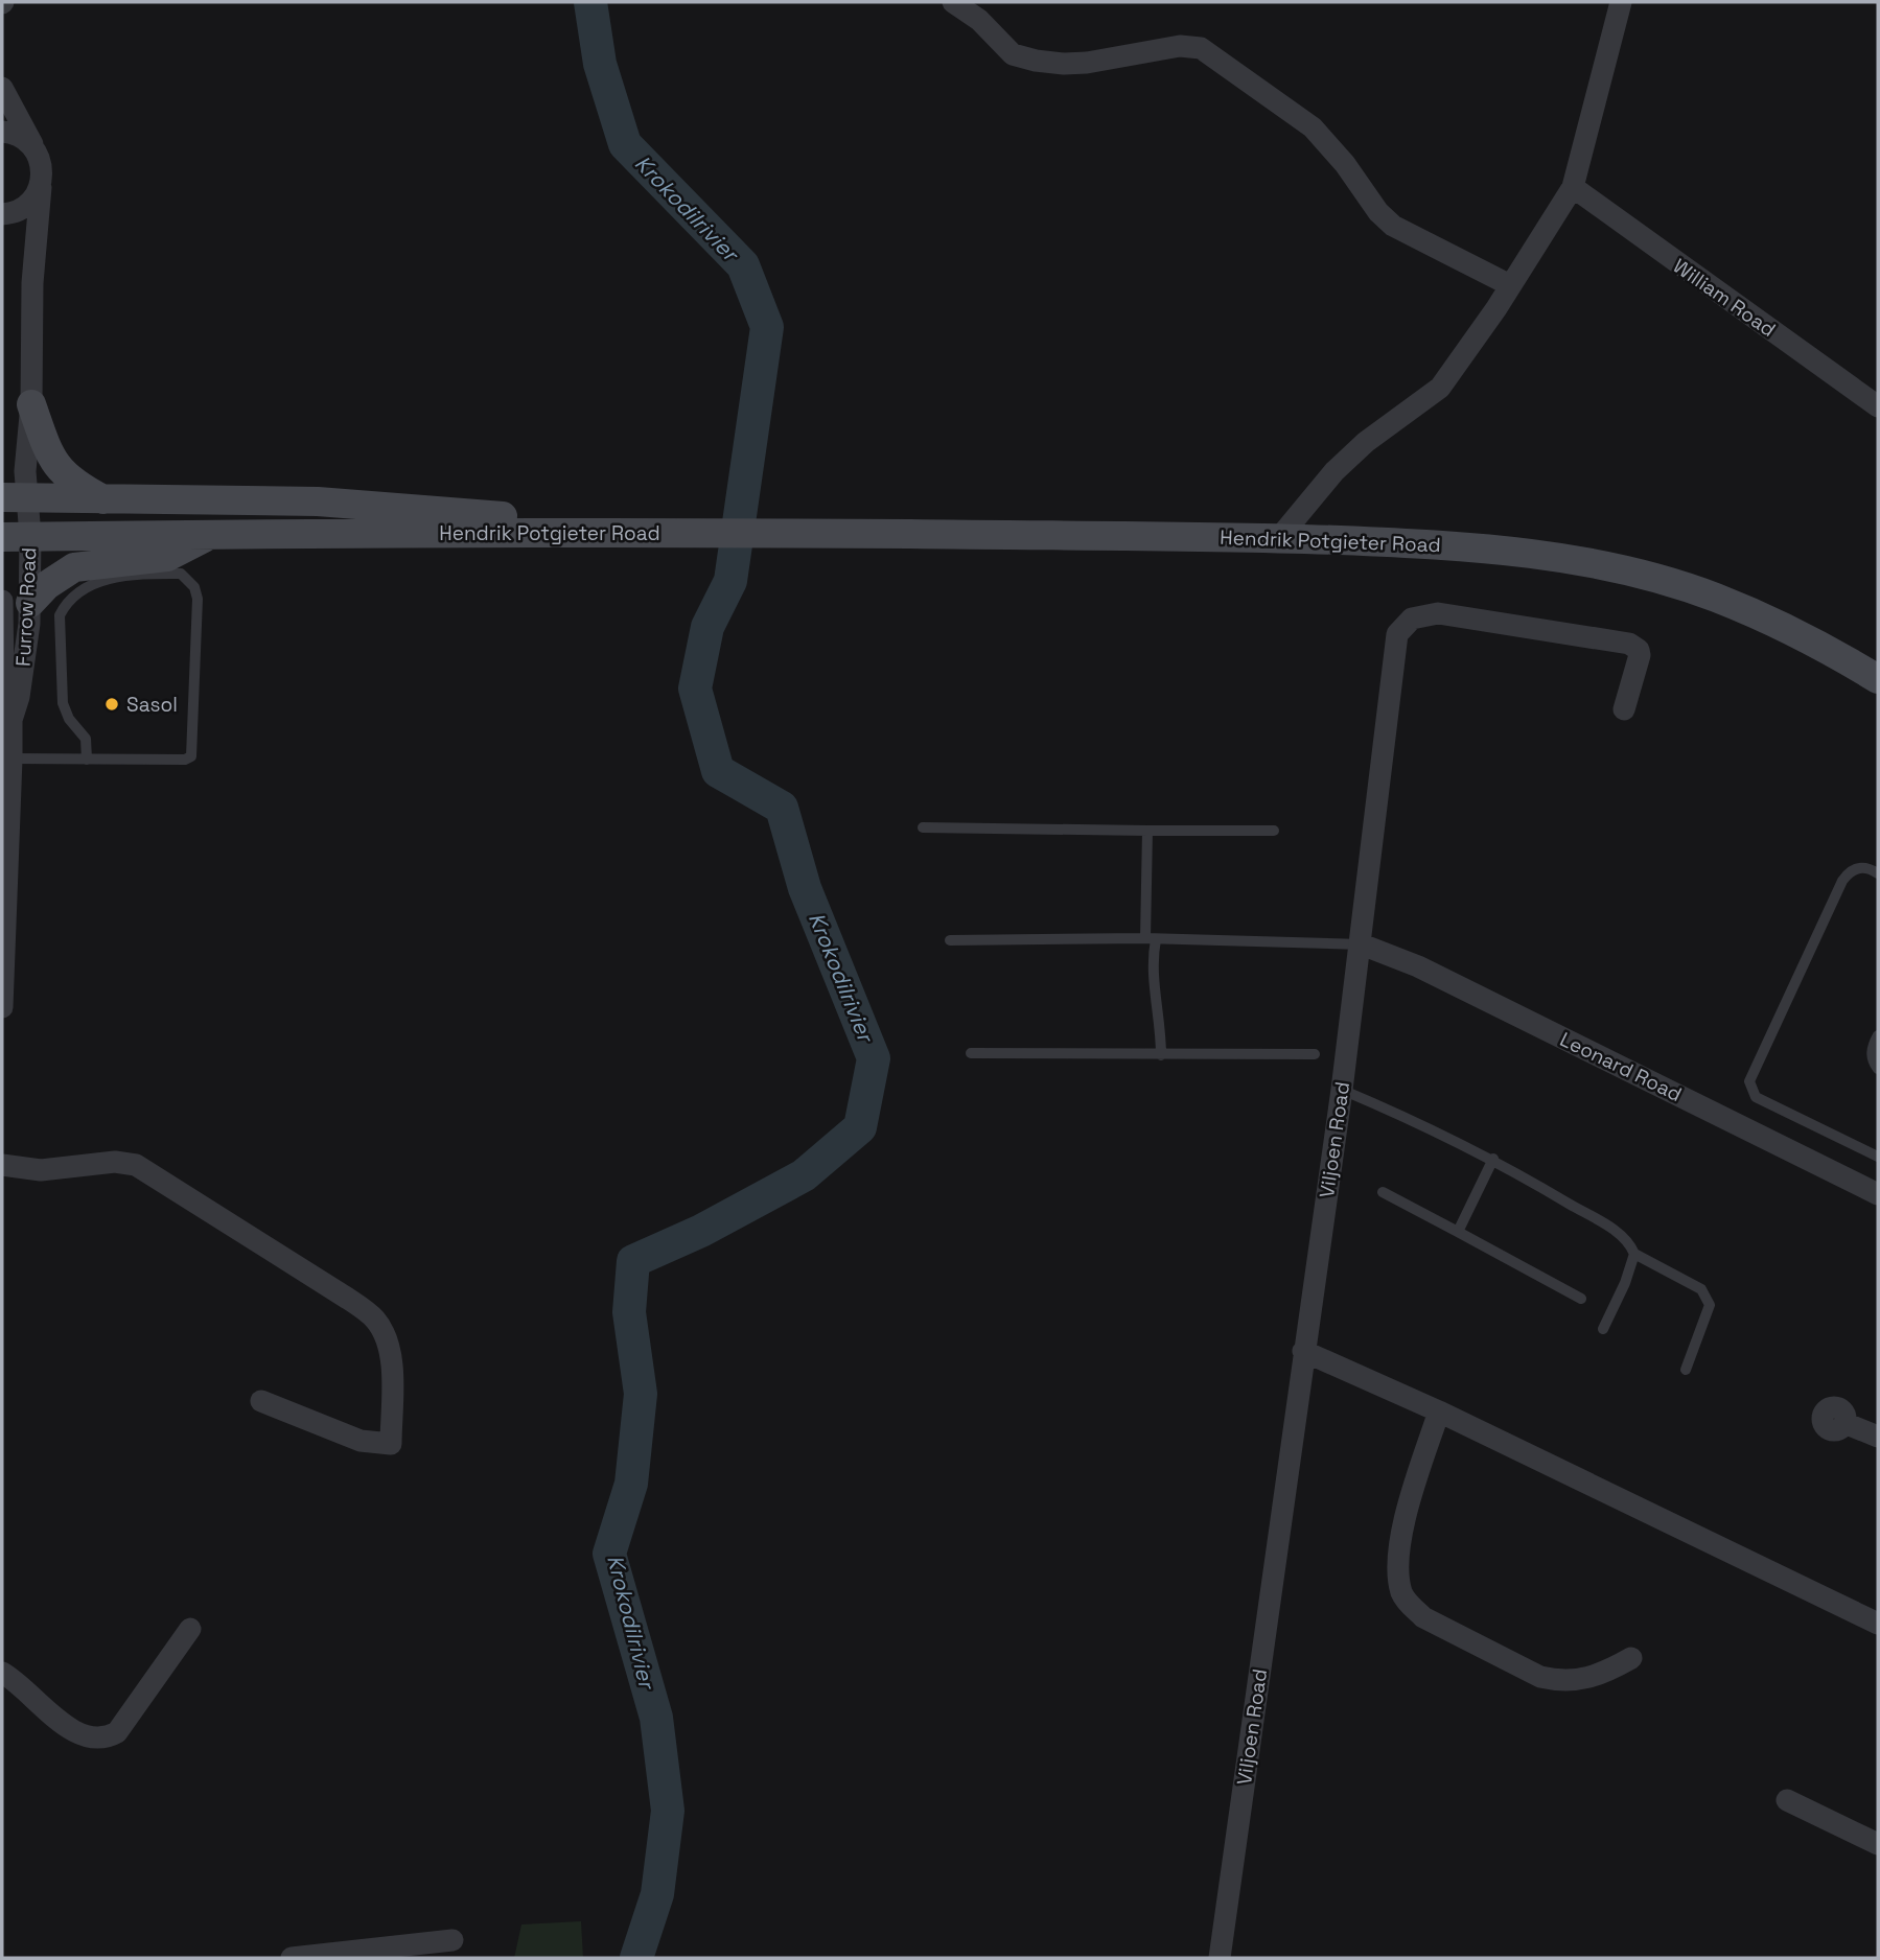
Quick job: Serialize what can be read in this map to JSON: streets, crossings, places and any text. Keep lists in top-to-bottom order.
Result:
{
  "streets": {
    "main road": ["Hendrik Potgieter Road"],
    "street": [
      "William Road",
      "Furrow Road",
      "Leonard Road",
      "Viljoen Road"
    ]
  },
  "crossings": [
    ["Hendrik Potgieter Road", "Furrow Road"],
    ["Leonard Road", "Viljoen Road"]
  ],
  "water": ["Krokodilrivier"],
  "places": ["Sasol"]
}
